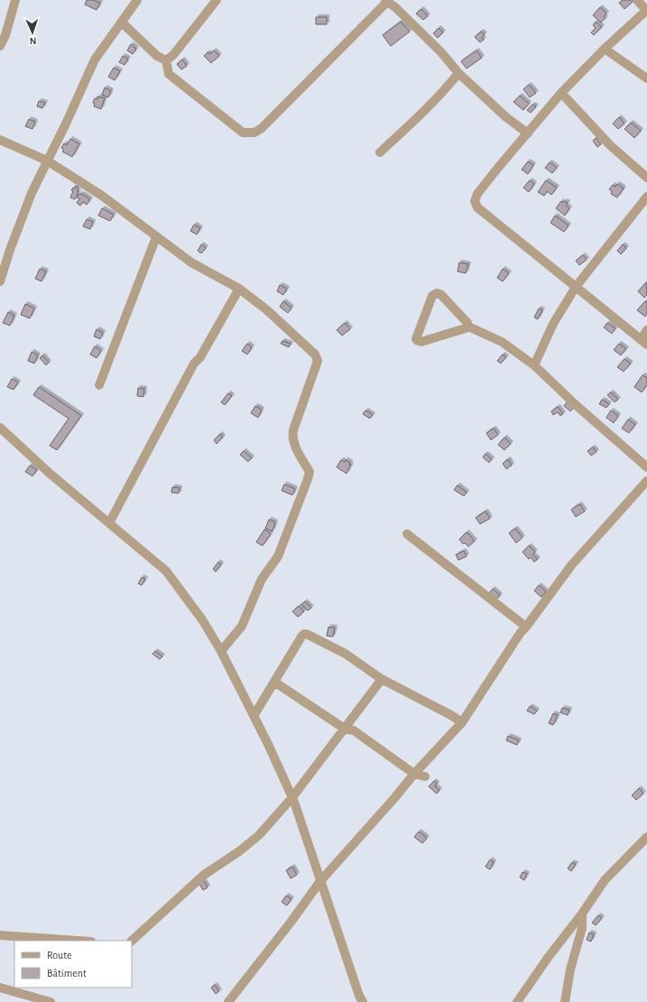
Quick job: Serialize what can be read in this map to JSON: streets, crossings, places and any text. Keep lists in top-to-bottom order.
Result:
{
  "legend": ["Route", "Bâtiment"],
  "north": "bottom"
}
